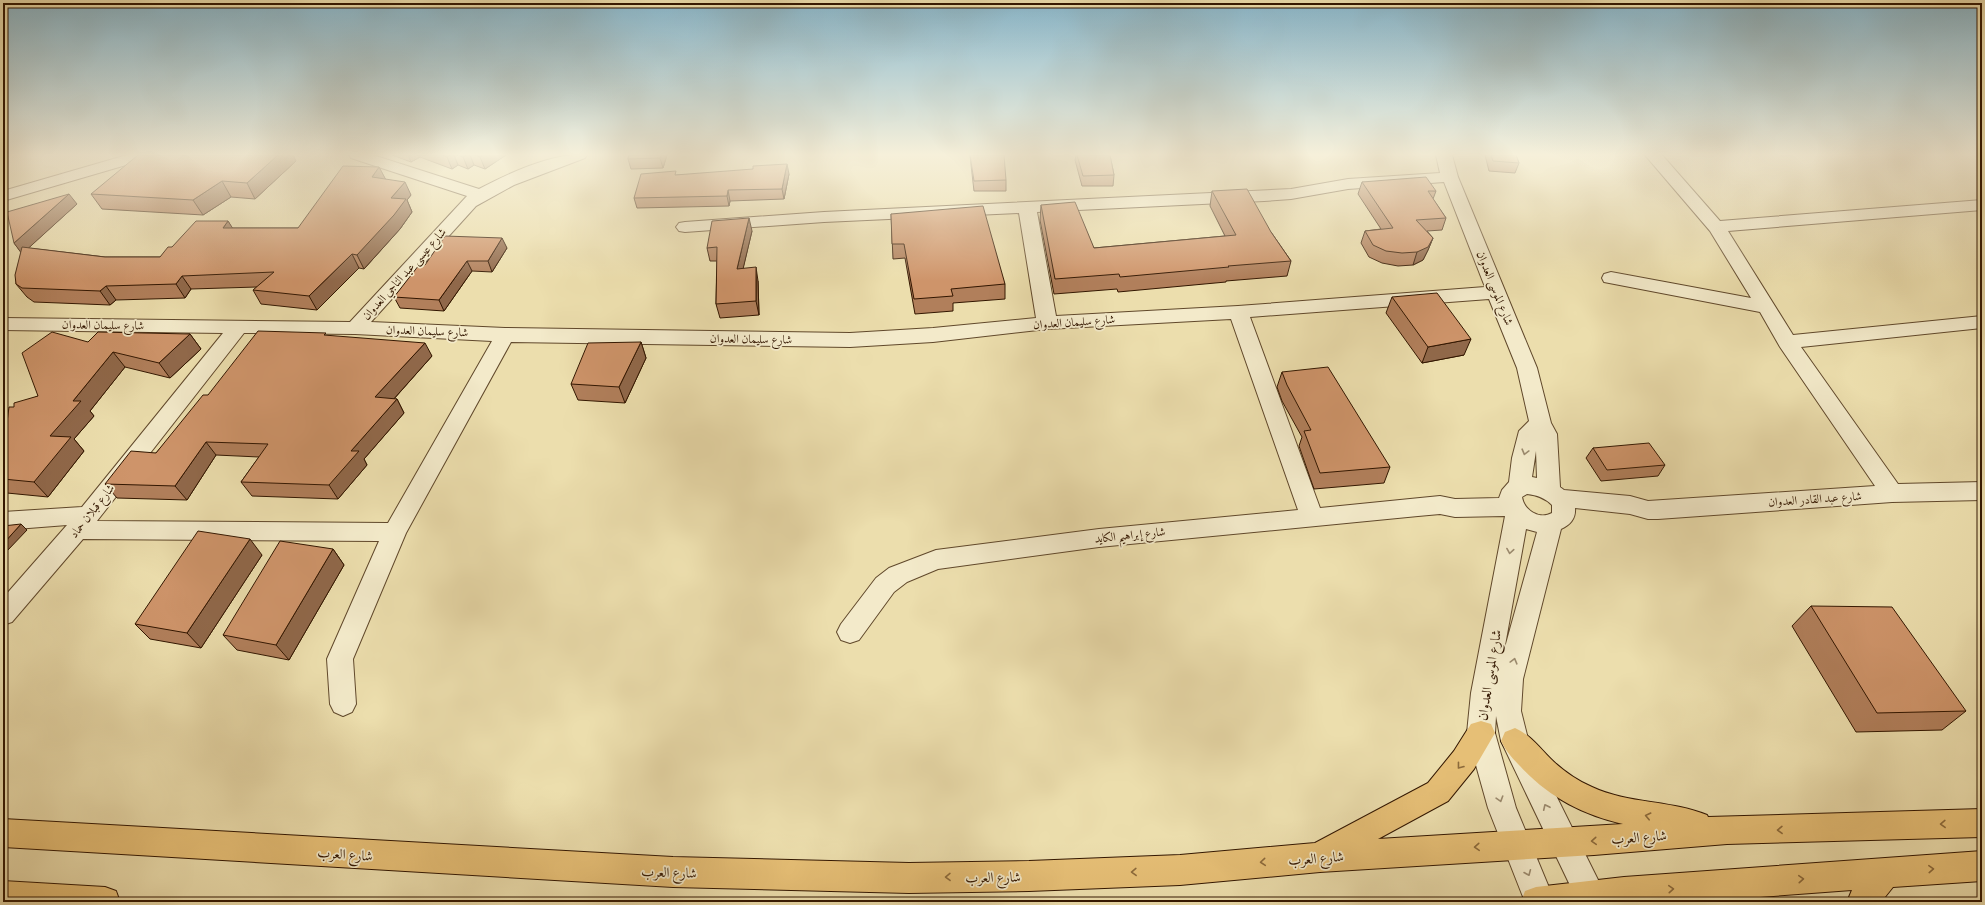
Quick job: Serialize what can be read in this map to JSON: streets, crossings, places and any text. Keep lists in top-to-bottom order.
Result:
{
  "streets": {
    "main road": ["شارع العرب"],
    "street": [
      "شارع عيسى عبد الناجي العدوان",
      "شارع الموسى العدوان",
      "شارع سليمان العدوان",
      "شارع عبد القادر العدوان",
      "شارع قبلان حماد",
      "شارع إبراهيم الكايد"
    ]
  },
  "crossings": [
    ["شارع عيسى عبد الناجي العدوان", "شارع سليمان العدوان"],
    ["شارع الموسى العدوان", "شارع سليمان العدوان"],
    ["شارع الموسى العدوان", "شارع عبد القادر العدوان"],
    ["شارع الموسى العدوان", "شارع إبراهيم الكايد"],
    ["شارع الموسى العدوان", "شارع العرب"],
    ["شارع سليمان العدوان", "شارع قبلان حماد"],
    ["شارع عبد القادر العدوان", "شارع إبراهيم الكايد"]
  ],
  "one_way": ["شارع العرب"]
}
